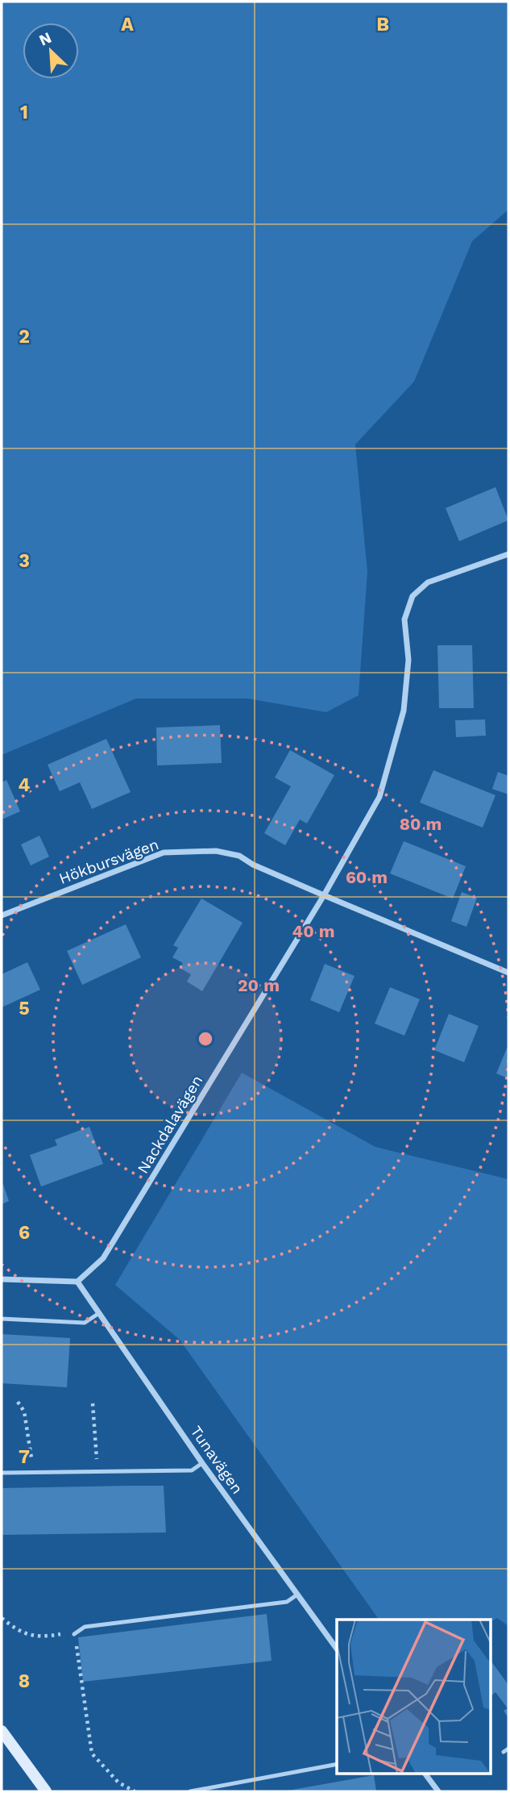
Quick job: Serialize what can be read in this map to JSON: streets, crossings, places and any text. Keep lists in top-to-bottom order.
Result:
{
  "streets": {
    "street": ["Hökbursvägen", "Nackdalavägen", "Tunavägen"]
  },
  "crossings": [
    ["Hökbursvägen", "Nackdalavägen"],
    ["Nackdalavägen", "Tunavägen"]
  ],
  "north": "top left",
  "grid": {
    "columns": ["A", "B"],
    "rows": [
      "1",
      "2",
      "3",
      "4",
      "5",
      "6",
      "7",
      "8"
    ]
  },
  "rings": [
    "80 m",
    "60 m",
    "40 m",
    "20 m"
  ]
}
